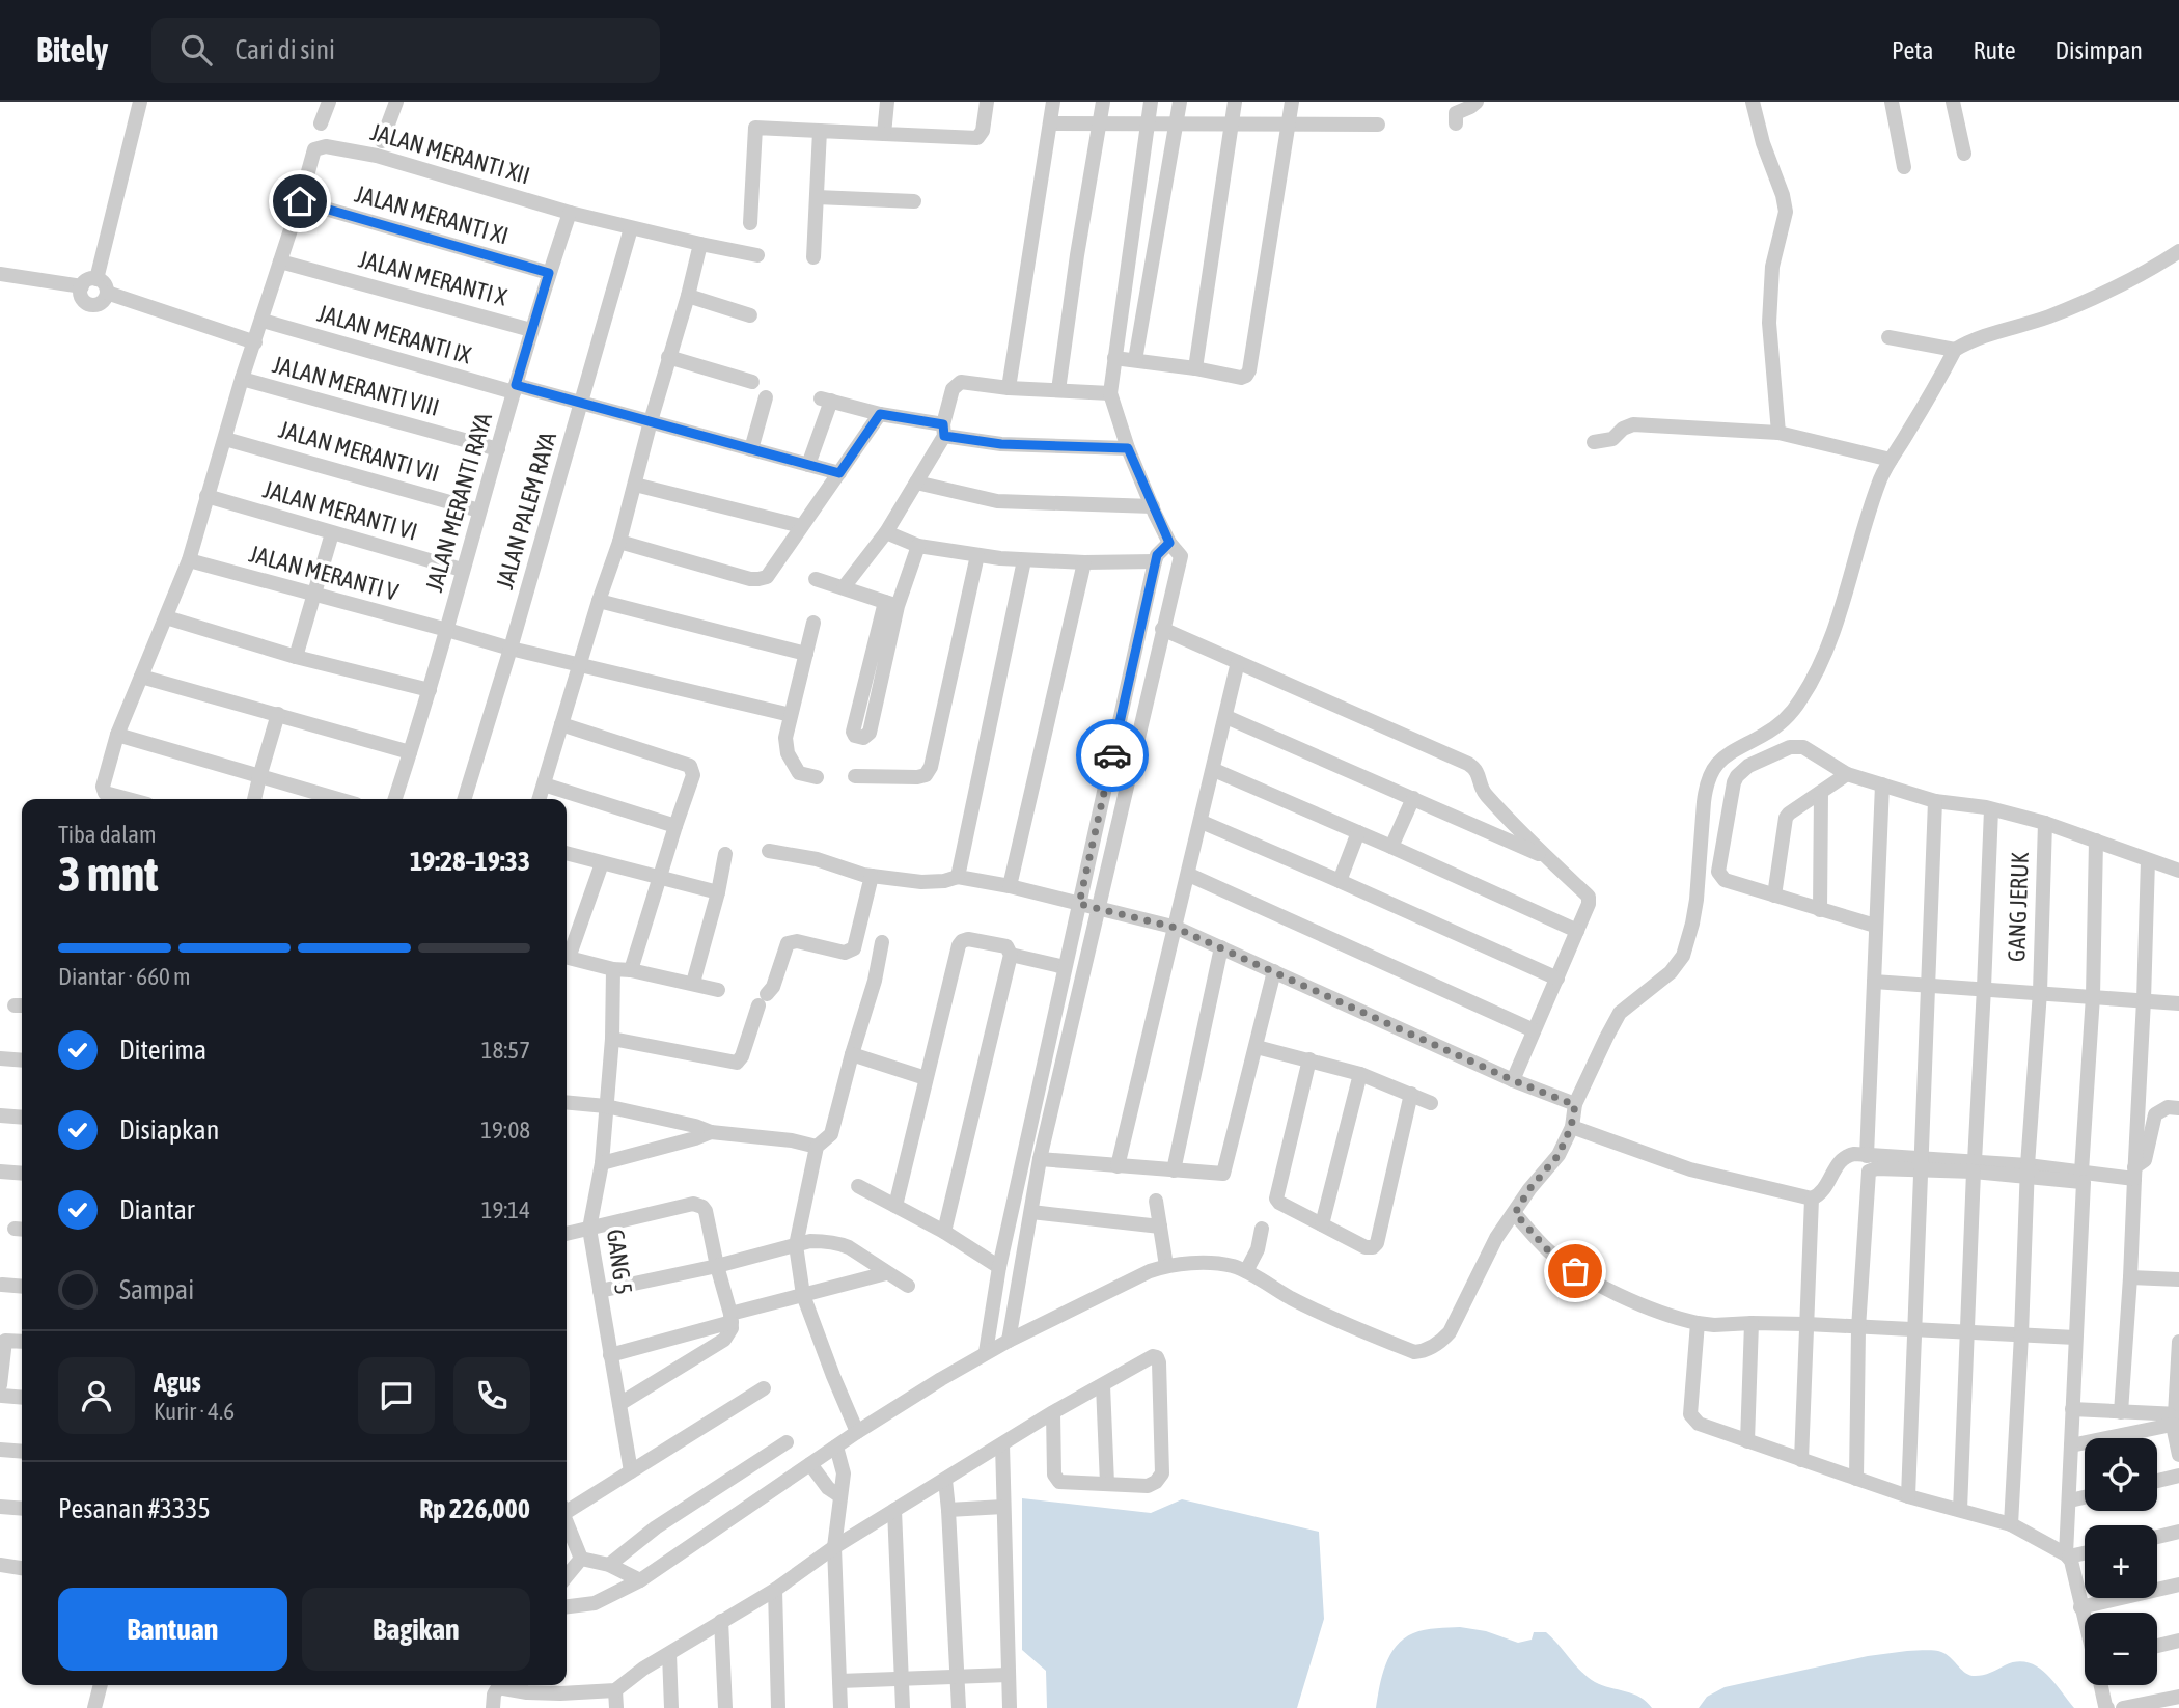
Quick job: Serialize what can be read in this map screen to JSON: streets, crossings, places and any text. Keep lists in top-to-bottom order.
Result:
{
  "streets": {
    "street": [
      "JALAN MERANTI XII",
      "JALAN MERANTI XI",
      "JALAN MERANTI X",
      "JALAN MERANTI IX",
      "JALAN MERANTI VIII",
      "JALAN MERANTI VII",
      "JALAN MERANTI RAYA",
      "JALAN MERANTI VI",
      "JALAN PALEM RAYA",
      "JALAN MERANTI V",
      "GANG JERUK",
      "GANG 5"
    ]
  },
  "crossings": [
    ["JALAN MERANTI XII", "JALAN MERANTI XI"],
    ["JALAN MERANTI XII", "JALAN MERANTI RAYA"],
    ["JALAN MERANTI XII", "JALAN PALEM RAYA"],
    ["JALAN MERANTI XI", "JALAN MERANTI RAYA"],
    ["JALAN MERANTI X", "JALAN MERANTI RAYA"],
    ["JALAN MERANTI IX", "JALAN MERANTI RAYA"],
    ["JALAN MERANTI IX", "JALAN PALEM RAYA"],
    ["JALAN MERANTI VIII", "JALAN MERANTI RAYA"],
    ["JALAN MERANTI VII", "JALAN MERANTI RAYA"],
    ["JALAN MERANTI RAYA", "JALAN MERANTI VI"],
    ["JALAN MERANTI RAYA", "JALAN MERANTI V"],
    ["JALAN PALEM RAYA", "JALAN MERANTI V"]
  ],
  "page": {
    "header": "Bitely",
    "search": "Cari di sini",
    "nav": ["Peta", "Rute", "Disimpan"],
    "heading": ["3 mnt", "Tiba dalam", "19:28–19:33"],
    "panel": [
      "Agus",
      "Kurir · 4.6",
      "Pesanan #3335",
      "Rp 226,000"
    ],
    "bar": "Diantar · 660 m",
    "list": [
      ["Diterima", "18:57"],
      ["Disiapkan", "19:08"],
      ["Diantar", "19:14"],
      "Sampai"
    ],
    "map_buttons": ["+", "−"],
    "buttons": ["Bantuan", "Bagikan"]
  }
}
